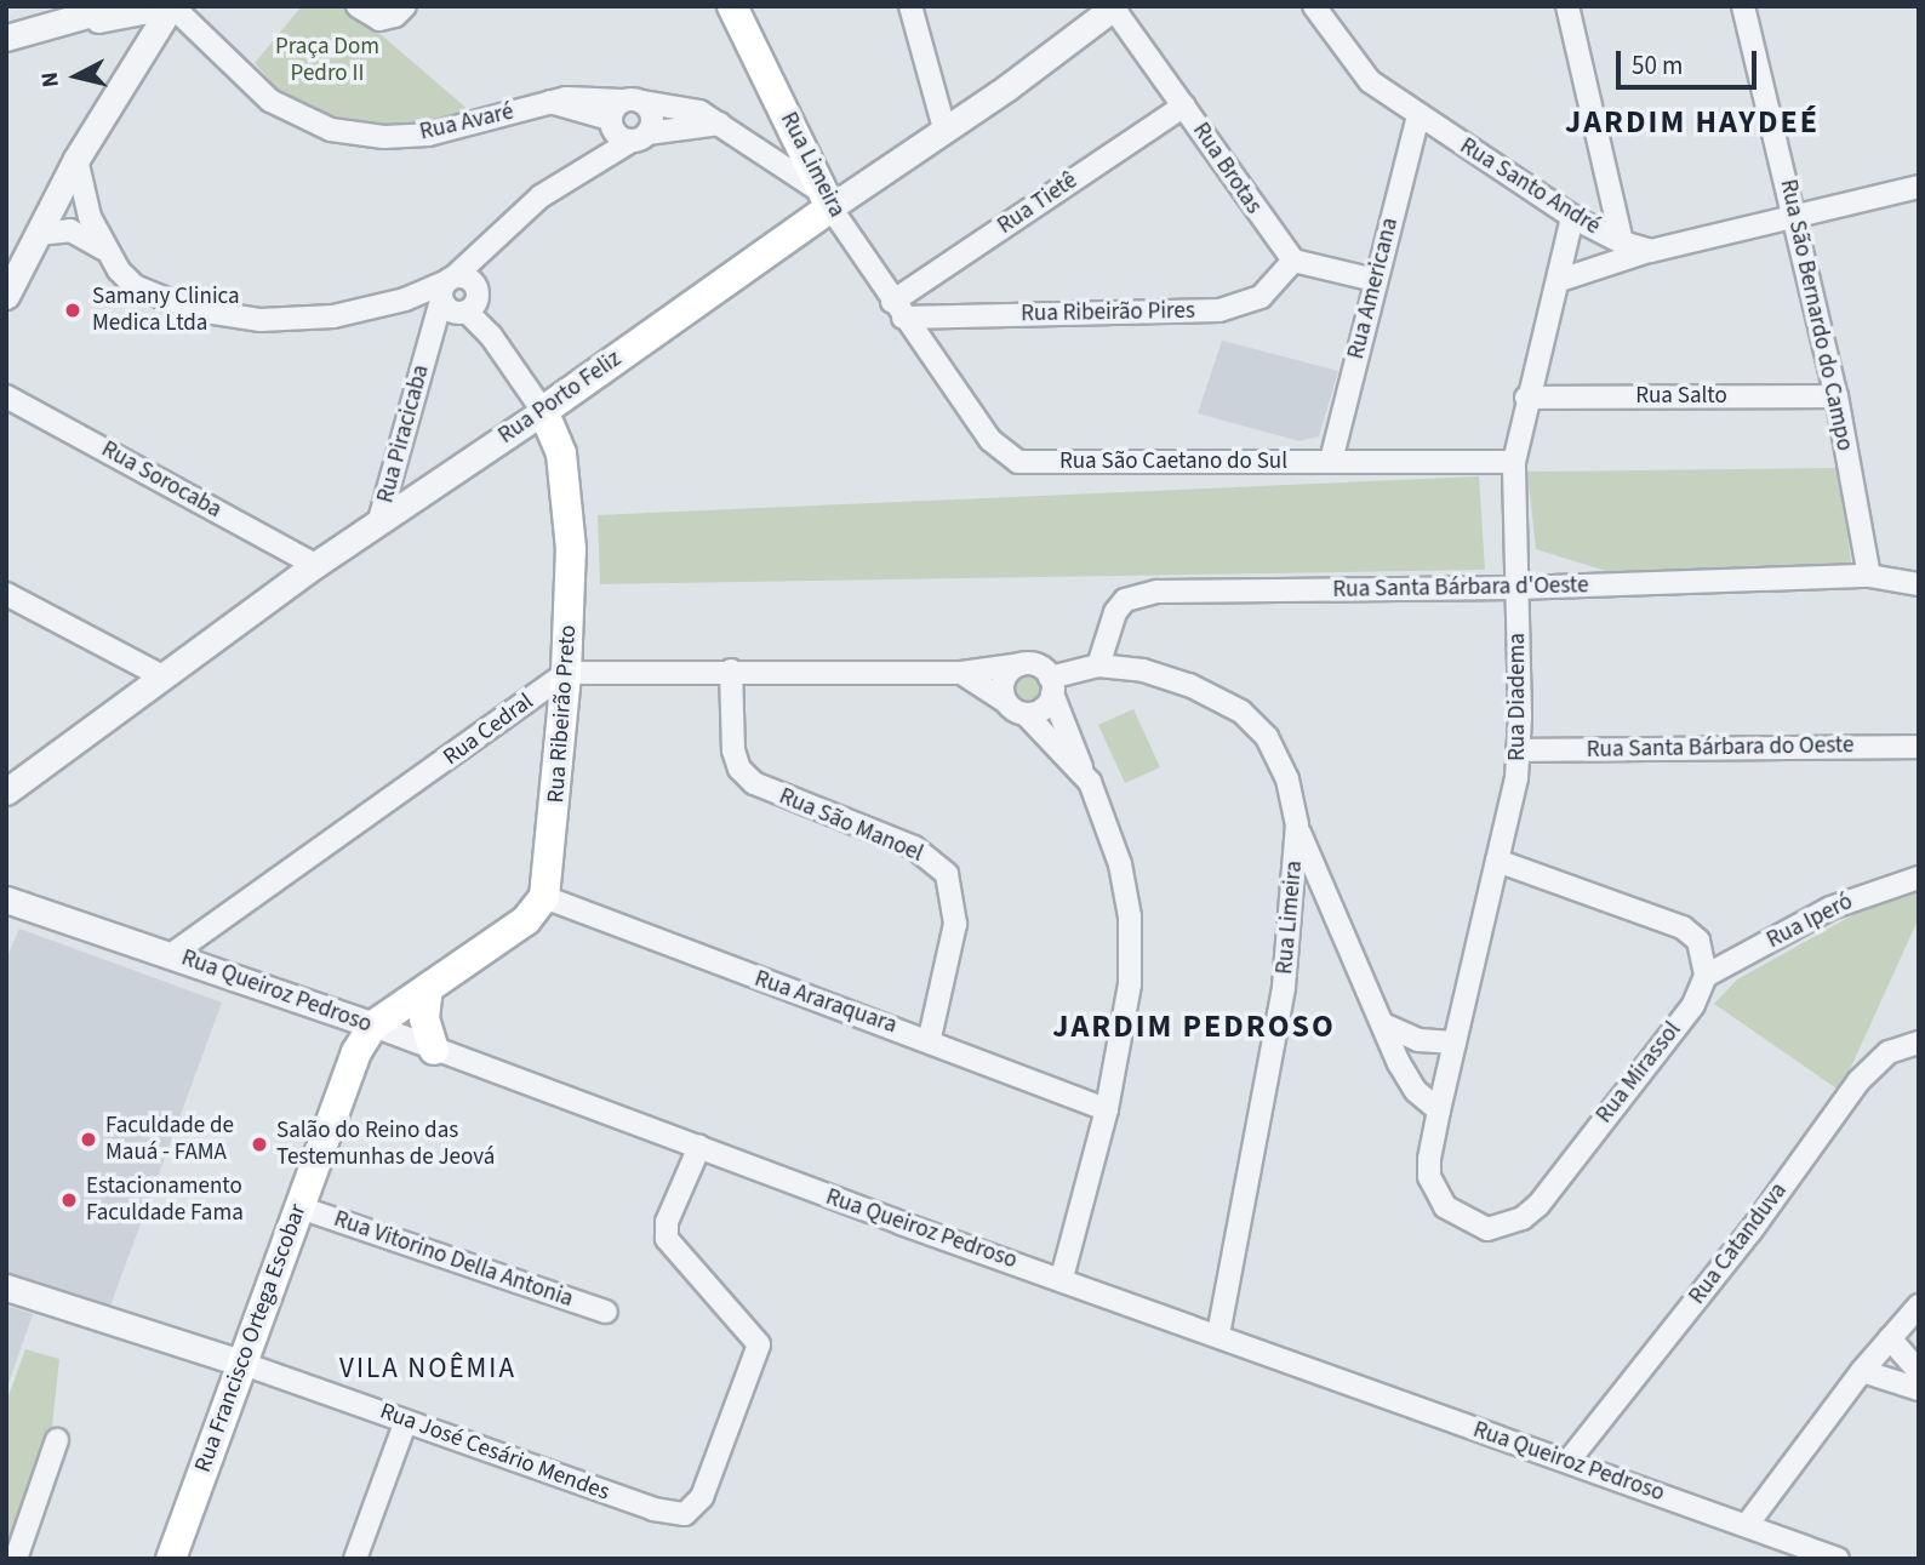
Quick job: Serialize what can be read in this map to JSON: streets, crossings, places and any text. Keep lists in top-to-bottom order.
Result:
{
  "streets": {
    "main road": [
      "Rua Limeira",
      "Rua Porto Feliz",
      "Rua Ribeirão Preto",
      "Rua Francisco Ortega Escobar"
    ],
    "street": [
      "Rua Avaré",
      "Rua Brotas",
      "Rua Santo André",
      "Rua Tietê",
      "Rua Americana",
      "Rua Ribeirão Pires",
      "Rua São Bernardo do Campo",
      "Rua Salto",
      "Rua Piracicaba",
      "Rua São Caetano do Sul",
      "Rua Sorocaba",
      "Rua Santa Bárbara d'Oeste",
      "Rua Diadema",
      "Rua Cedral",
      "Rua Santa Bárbara do Oeste",
      "Rua São Manoel",
      "Rua Iperó",
      "Rua Queiroz Pedroso",
      "Rua Araraquara",
      "Rua Mirassol",
      "Rua Catanduva",
      "Rua Vitorino Della Antonia",
      "Rua José Cesário Mendes"
    ]
  },
  "crossings": [
    ["Rua Avaré", "Rua Limeira"],
    ["Rua Avaré", "Rua Porto Feliz"],
    ["Rua Limeira", "Rua Tietê"],
    ["Rua Limeira", "Rua Ribeirão Pires"],
    ["Rua Limeira", "Rua Porto Feliz"],
    ["Rua Limeira", "Rua São Caetano do Sul"],
    ["Rua Limeira", "Rua Santa Bárbara d'Oeste"],
    ["Rua Limeira", "Rua Queiroz Pedroso"],
    ["Rua Brotas", "Rua Tietê"],
    ["Rua Brotas", "Rua Ribeirão Pires"],
    ["Rua Brotas", "Rua Porto Feliz"],
    ["Rua Santo André", "Rua Americana"],
    ["Rua Santo André", "Rua Diadema"],
    ["Rua Tietê", "Rua Ribeirão Pires"],
    ["Rua Tietê", "Rua São Caetano do Sul"],
    ["Rua Americana", "Rua São Caetano do Sul"],
    ["Rua Ribeirão Pires", "Rua São Caetano do Sul"],
    ["Rua São Bernardo do Campo", "Rua Salto"],
    ["Rua São Bernardo do Campo", "Rua Santa Bárbara d'Oeste"],
    ["Rua Salto", "Rua Diadema"],
    ["Rua Porto Feliz", "Rua Piracicaba"],
    ["Rua Porto Feliz", "Rua Sorocaba"],
    ["Rua Porto Feliz", "Rua Ribeirão Preto"],
    ["Rua Piracicaba", "Rua Ribeirão Preto"],
    ["Rua São Caetano do Sul", "Rua Diadema"],
    ["Rua Santa Bárbara d'Oeste", "Rua Diadema"],
    ["Rua Diadema", "Rua Santa Bárbara do Oeste"],
    ["Rua Diadema", "Rua Mirassol"],
    ["Rua Ribeirão Preto", "Rua Cedral"],
    ["Rua Ribeirão Preto", "Rua Araraquara"],
    ["Rua Cedral", "Rua Queiroz Pedroso"],
    ["Rua São Manoel", "Rua Araraquara"],
    ["Rua Iperó", "Rua Mirassol"],
    ["Rua Queiroz Pedroso", "Rua Catanduva"],
    ["Rua Queiroz Pedroso", "Rua Francisco Ortega Escobar"],
    ["Rua Queiroz Pedroso", "Rua José Cesário Mendes"],
    ["Rua Vitorino Della Antonia", "Rua Francisco Ortega Escobar"],
    ["Rua Francisco Ortega Escobar", "Rua José Cesário Mendes"]
  ],
  "districts": ["JARDIM HAYDEÉ", "JARDIM PEDROSO", "VILA NOÊMIA"],
  "parks": ["Praça Dom Pedro II"],
  "places": [
    "Samany Clinica Medica Ltda",
    "Faculdade de Mauá - FAMA",
    "Salão do Reino das Testemunhas de Jeová",
    "Estacionamento Faculdade Fama"
  ],
  "scale_bar": "50 m",
  "north": "left"
}
